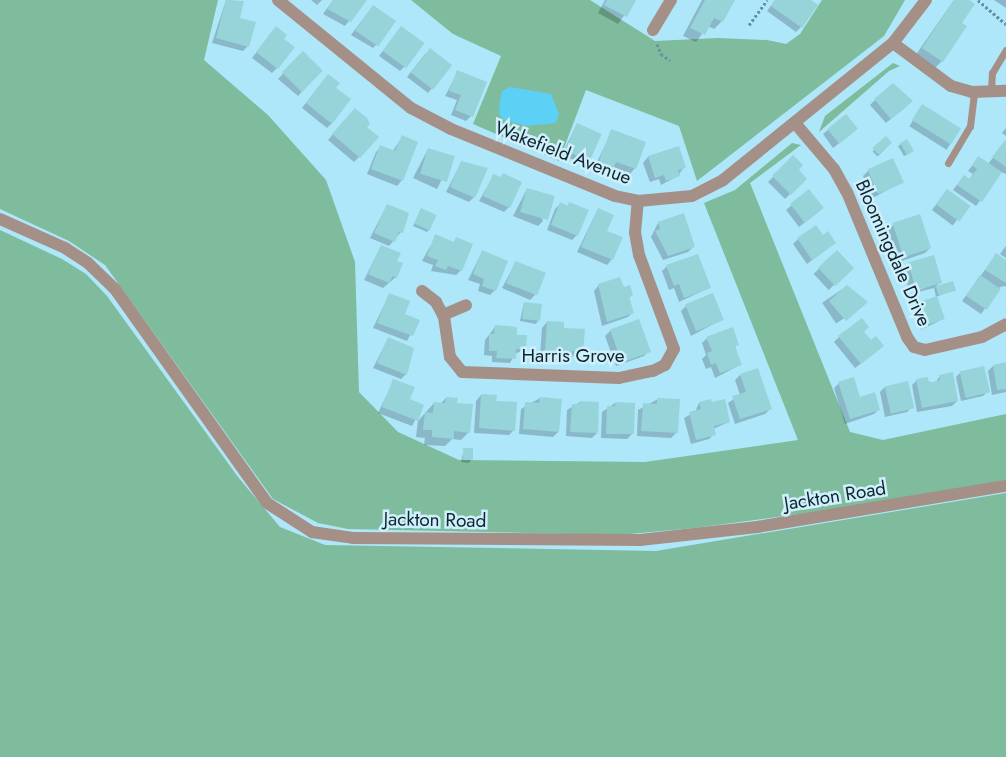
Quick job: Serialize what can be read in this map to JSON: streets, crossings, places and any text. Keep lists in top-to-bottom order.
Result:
{
  "streets": {
    "street": [
      "Wakefield Avenue",
      "Bloomingdale Drive",
      "Harris Grove",
      "Jackton Road"
    ]
  },
  "crossings": [
    ["Wakefield Avenue", "Bloomingdale Drive"],
    ["Wakefield Avenue", "Harris Grove"]
  ]
}
